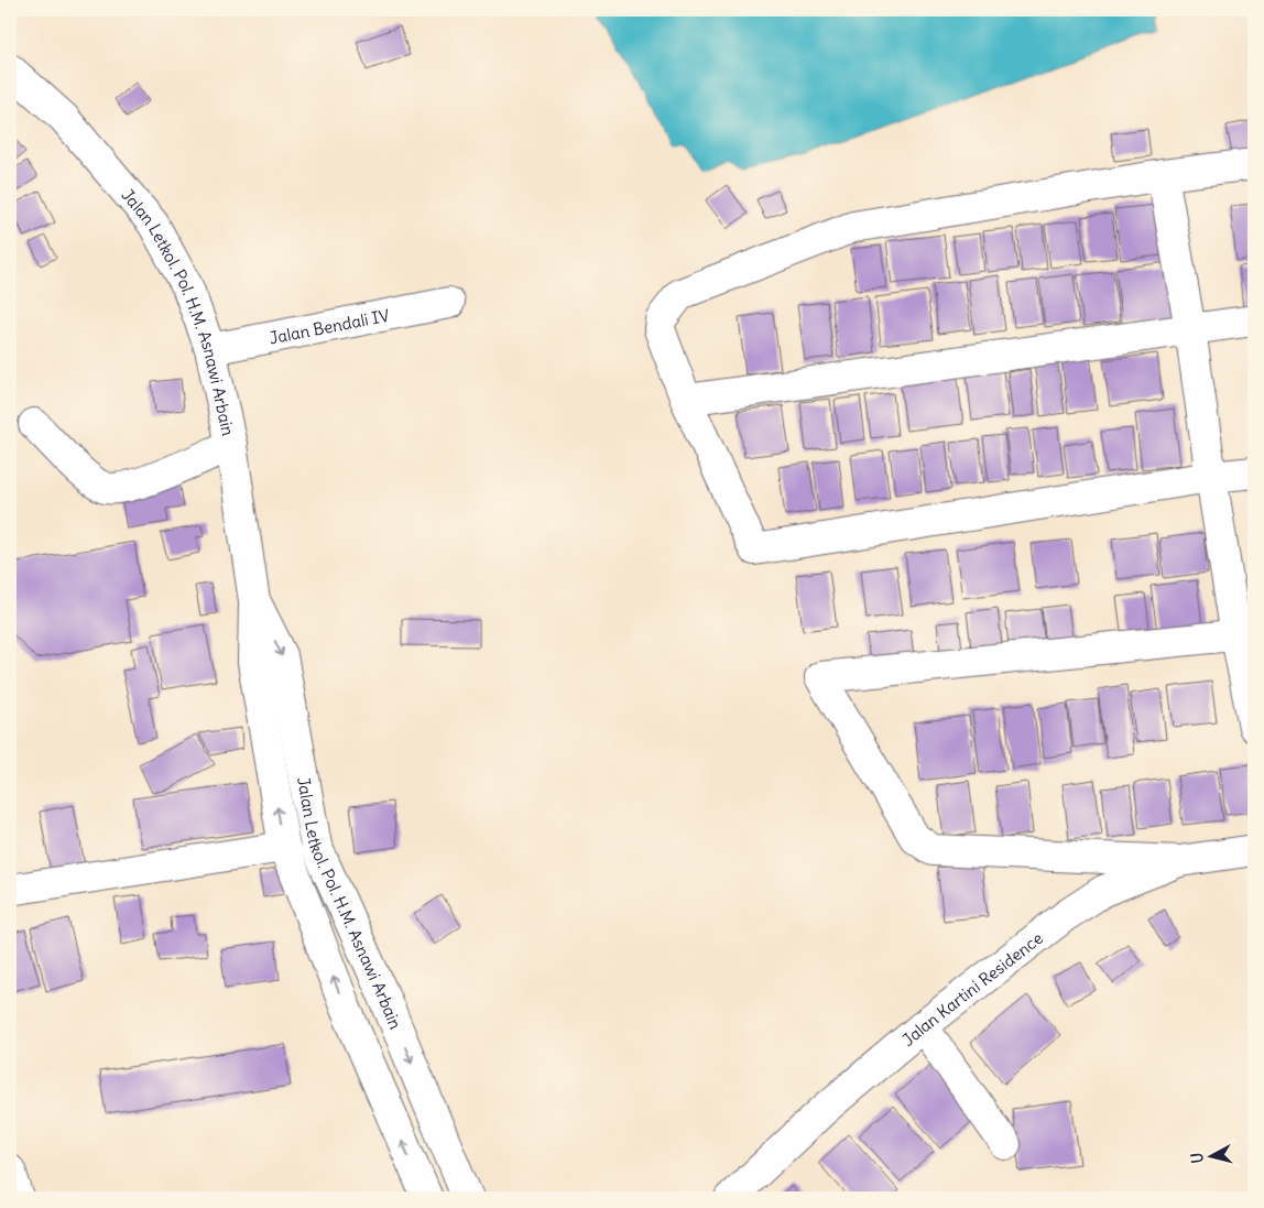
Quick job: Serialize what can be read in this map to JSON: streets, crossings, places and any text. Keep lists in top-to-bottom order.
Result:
{
  "streets": {
    "street": ["Jalan Letkol. Pol. H.M. Asnawi Arbain", "Jalan Bendali IV", "Jalan Kartini Residence"]
  },
  "crossings": [
    ["Jalan Letkol. Pol. H.M. Asnawi Arbain", "Jalan Bendali IV"]
  ],
  "north": "left"
}
